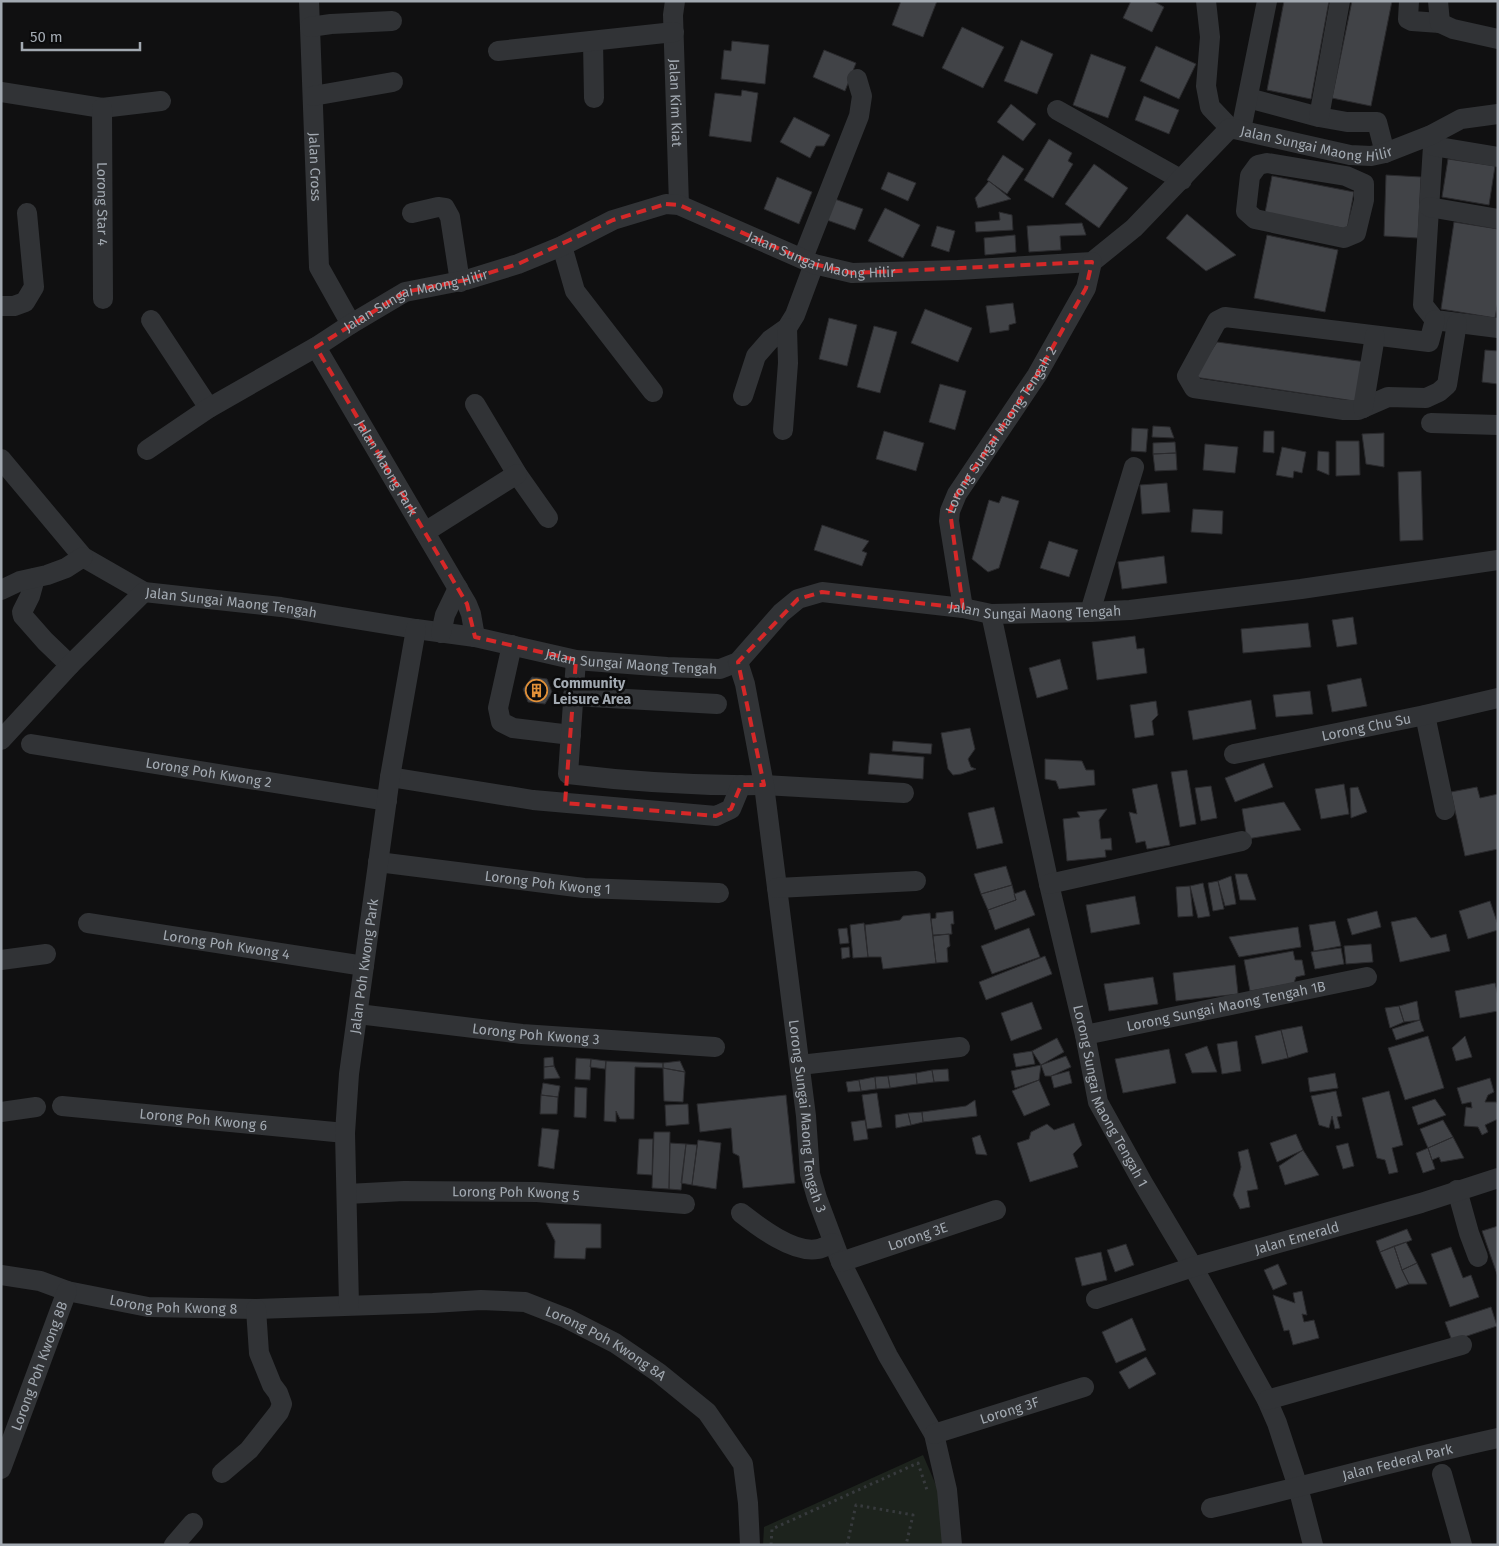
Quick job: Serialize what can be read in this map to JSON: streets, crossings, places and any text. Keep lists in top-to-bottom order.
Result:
{
  "streets": {
    "street": [
      "Jalan Kim Kiat",
      "Jalan Sungai Maong Hilir",
      "Jalan Cross",
      "Lorong Star 4",
      "Lorong Sungai Maong Tengah 2",
      "Jalan Maong Park",
      "Jalan Sungai Maong Tengah",
      "Lorong Chu Su",
      "Lorong Poh Kwong 2",
      "Lorong Poh Kwong 1",
      "Lorong Poh Kwong 4",
      "Jalan Poh Kwong Park",
      "Lorong Sungai Maong Tengah 1B",
      "Lorong Poh Kwong 3",
      "Lorong Sungai Maong Tengah 1",
      "Lorong Sungai Maong Tengah 3",
      "Lorong Poh Kwong 6",
      "Lorong Poh Kwong 5",
      "Lorong 3E",
      "Jalan Emerald",
      "Lorong Poh Kwong 8",
      "Lorong Poh Kwong 8A",
      "Lorong Poh Kwong 8B",
      "Lorong 3F",
      "Jalan Federal Park"
    ]
  },
  "crossings": [
    ["Jalan Kim Kiat", "Jalan Sungai Maong Hilir"],
    ["Jalan Sungai Maong Hilir", "Jalan Cross"],
    ["Jalan Sungai Maong Hilir", "Lorong Sungai Maong Tengah 2"],
    ["Jalan Sungai Maong Hilir", "Jalan Maong Park"],
    ["Lorong Sungai Maong Tengah 2", "Jalan Sungai Maong Tengah"],
    ["Jalan Maong Park", "Jalan Sungai Maong Tengah"],
    ["Jalan Sungai Maong Tengah", "Jalan Poh Kwong Park"],
    ["Jalan Sungai Maong Tengah", "Lorong Sungai Maong Tengah 1"],
    ["Jalan Sungai Maong Tengah", "Lorong Sungai Maong Tengah 3"],
    ["Lorong Poh Kwong 2", "Jalan Poh Kwong Park"],
    ["Lorong Poh Kwong 1", "Jalan Poh Kwong Park"],
    ["Lorong Poh Kwong 4", "Jalan Poh Kwong Park"],
    ["Jalan Poh Kwong Park", "Lorong Poh Kwong 3"],
    ["Jalan Poh Kwong Park", "Lorong Poh Kwong 6"],
    ["Jalan Poh Kwong Park", "Lorong Poh Kwong 5"],
    ["Jalan Poh Kwong Park", "Lorong Poh Kwong 8"],
    ["Jalan Poh Kwong Park", "Lorong Poh Kwong 8A"],
    ["Lorong Sungai Maong Tengah 1B", "Lorong Sungai Maong Tengah 1"],
    ["Lorong Sungai Maong Tengah 1", "Jalan Emerald"],
    ["Lorong Sungai Maong Tengah 1", "Jalan Federal Park"],
    ["Lorong Sungai Maong Tengah 3", "Lorong 3E"],
    ["Lorong Sungai Maong Tengah 3", "Lorong 3F"],
    ["Lorong Poh Kwong 8", "Lorong Poh Kwong 8A"],
    ["Lorong Poh Kwong 8", "Lorong Poh Kwong 8B"]
  ],
  "places": {
    "building": ["Community Leisure Area"]
  },
  "scale_bar": "50 m"
}
